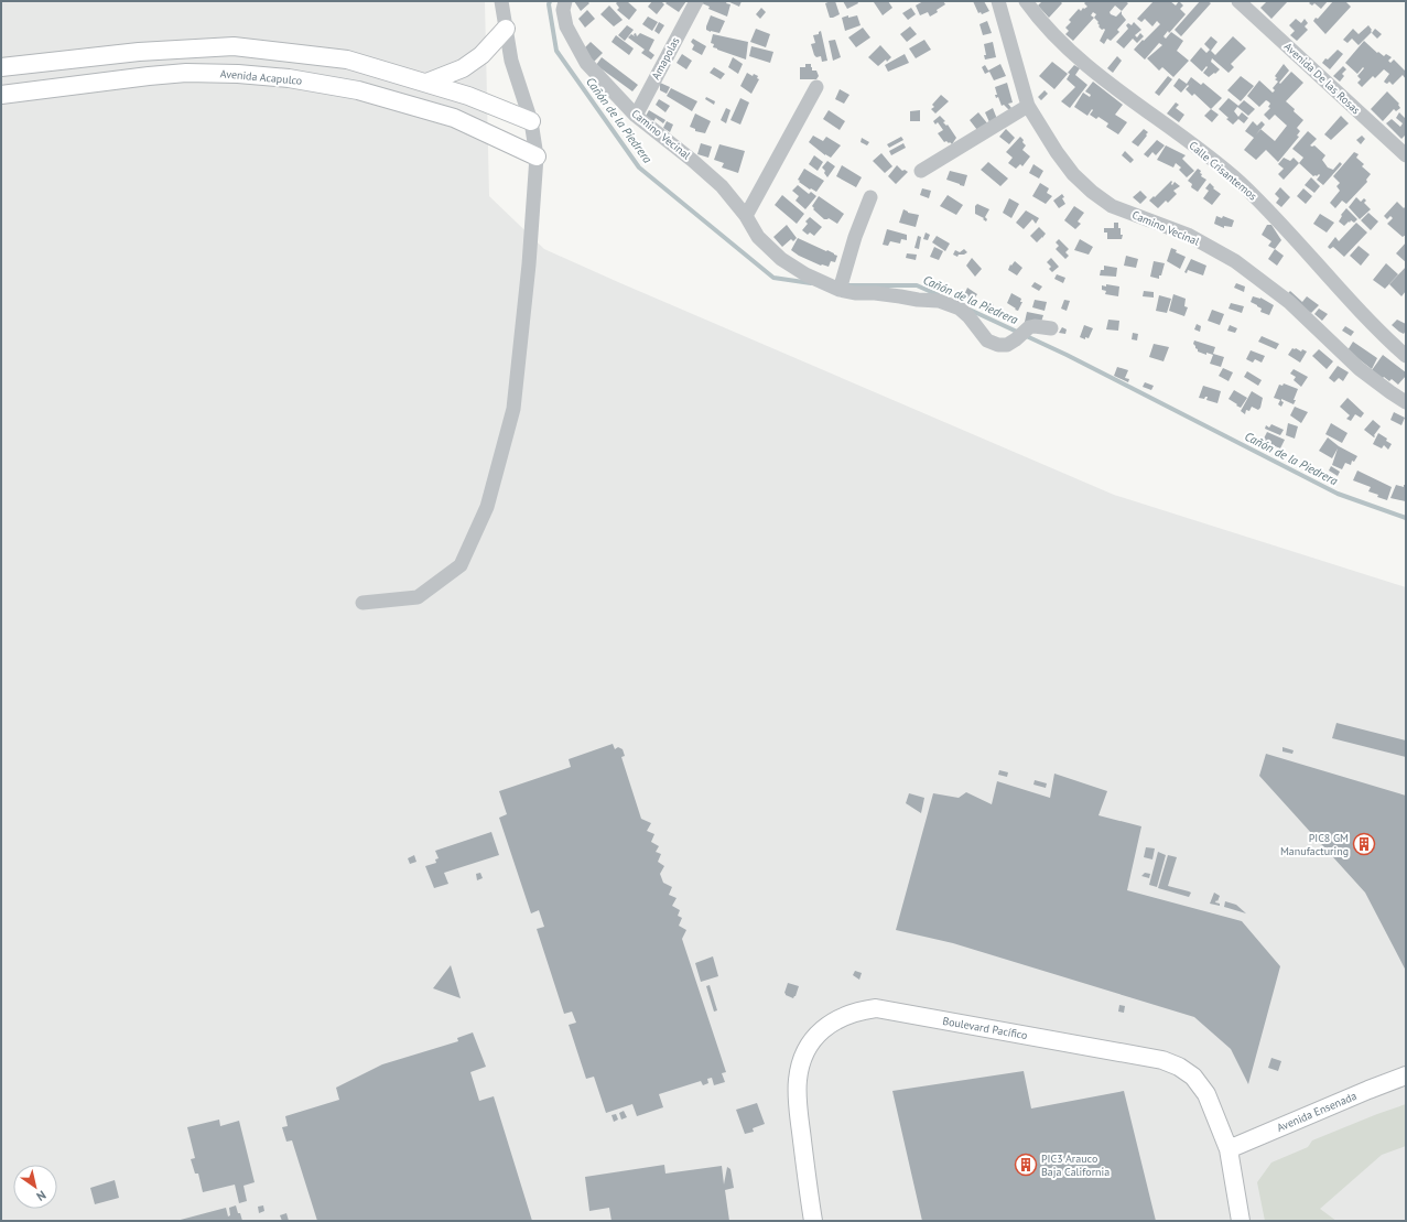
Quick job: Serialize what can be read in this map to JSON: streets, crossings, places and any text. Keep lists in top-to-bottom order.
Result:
{
  "streets": {
    "main road": ["Avenida Acapulco", "Boulevard Pacífico", "Avenida Ensenada"],
    "street": [
      "Amapolas",
      "Avenida De las Rosas",
      "Camino Vecinal",
      "Calle Crisantemos"
    ]
  },
  "crossings": [
    ["Amapolas", "Camino Vecinal"],
    ["Boulevard Pacífico", "Avenida Ensenada"]
  ],
  "water": ["Cañón de la Piedrera"],
  "places": {
    "building": ["PIC8 GM Manufacturing", "PIC3 Arauco Baja California"]
  },
  "north": "bottom right"
}
